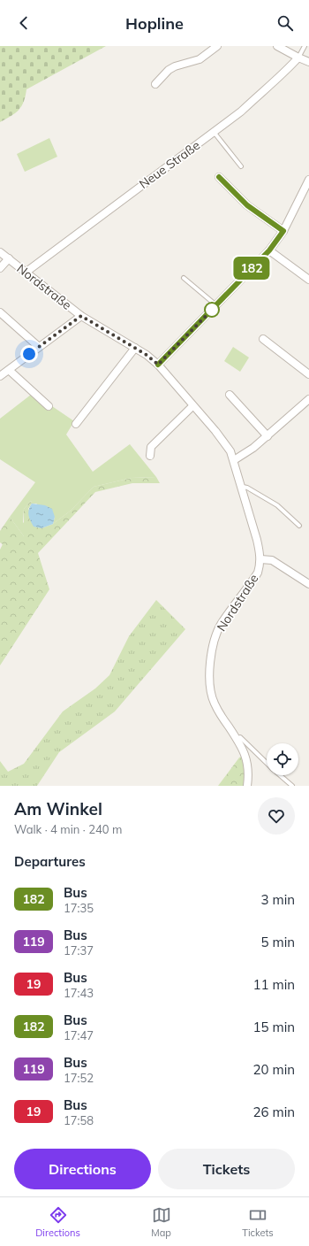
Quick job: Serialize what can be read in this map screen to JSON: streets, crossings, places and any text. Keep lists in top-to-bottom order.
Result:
{
  "streets": {
    "street": ["Neue Straße", "Nordstraße"]
  },
  "crossings": [
    ["Neue Straße", "Nordstraße"]
  ],
  "lines": ["bus line 182"],
  "page": {
    "header": "Hopline",
    "on_map": "182",
    "heading": [
      ["Am Winkel", "Walk · 4 min · 240 m"],
      "Departures"
    ],
    "list": [
      {
        "mark": "182",
        "name": "Bus",
        "note": "17:35",
        "value": "3 min"
      },
      {
        "mark": "119",
        "name": "Bus",
        "note": "17:37",
        "value": "5 min"
      },
      {
        "mark": "19",
        "name": "Bus",
        "note": "17:43",
        "value": "11 min"
      },
      {
        "mark": "182",
        "name": "Bus",
        "note": "17:47",
        "value": "15 min"
      },
      {
        "mark": "119",
        "name": "Bus",
        "note": "17:52",
        "value": "20 min"
      },
      {
        "mark": "19",
        "name": "Bus",
        "note": "17:58",
        "value": "26 min"
      }
    ],
    "buttons": ["Directions", "Tickets"],
    "tabs": ["Directions", "Map", "Tickets"]
  }
}
